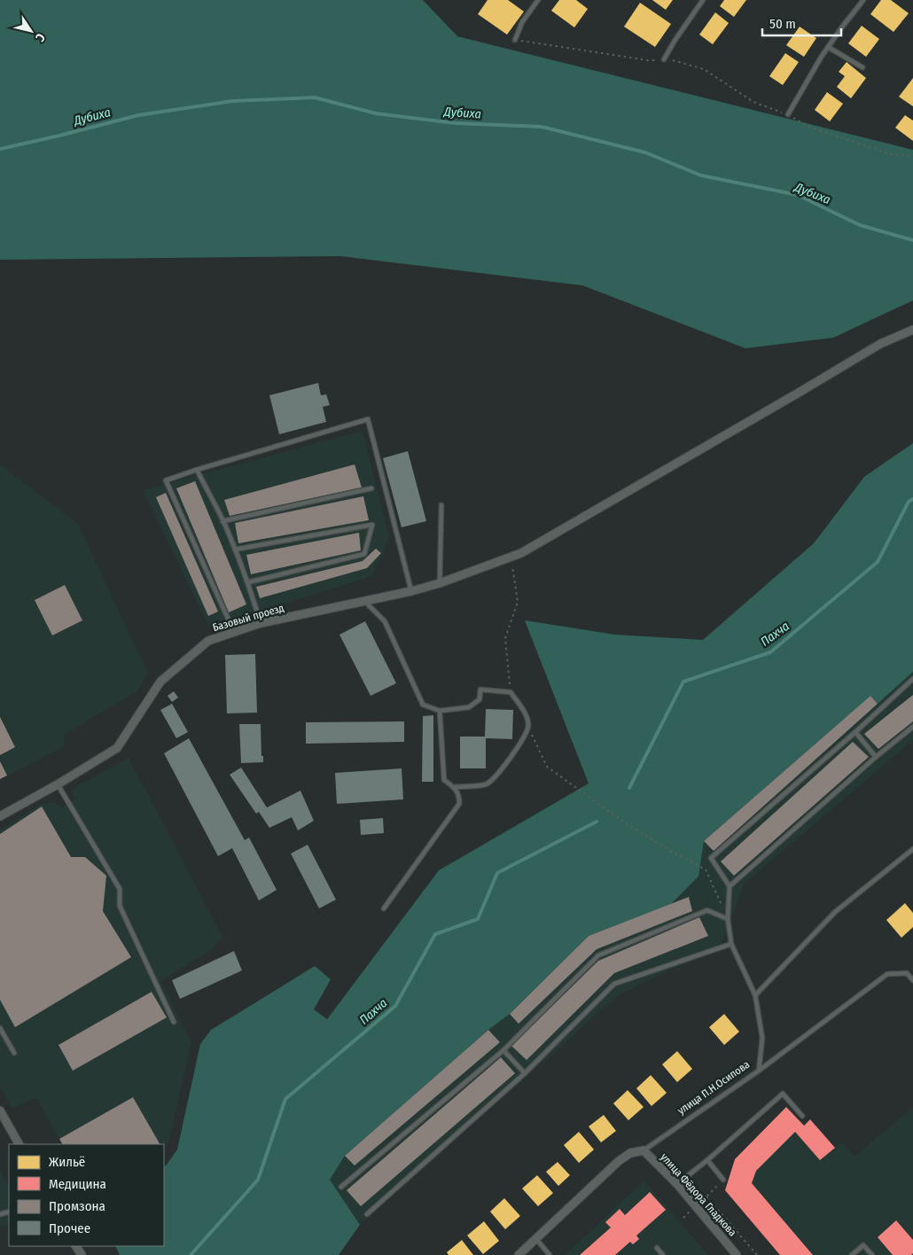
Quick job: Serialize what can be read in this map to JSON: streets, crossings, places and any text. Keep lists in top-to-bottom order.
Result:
{
  "streets": {
    "street": ["Базовый проезд", "улица П.Н.Осипова", "улица Фёдора Гладкова"]
  },
  "crossings": [
    ["улица П.Н.Осипова", "улица Фёдора Гладкова"]
  ],
  "water": ["Дубиха", "Пахча"],
  "legend": [
    "Жильё",
    "Медицина",
    "Промзона",
    "Прочее"
  ],
  "scale_bar": "50 m",
  "north": "bottom right"
}
